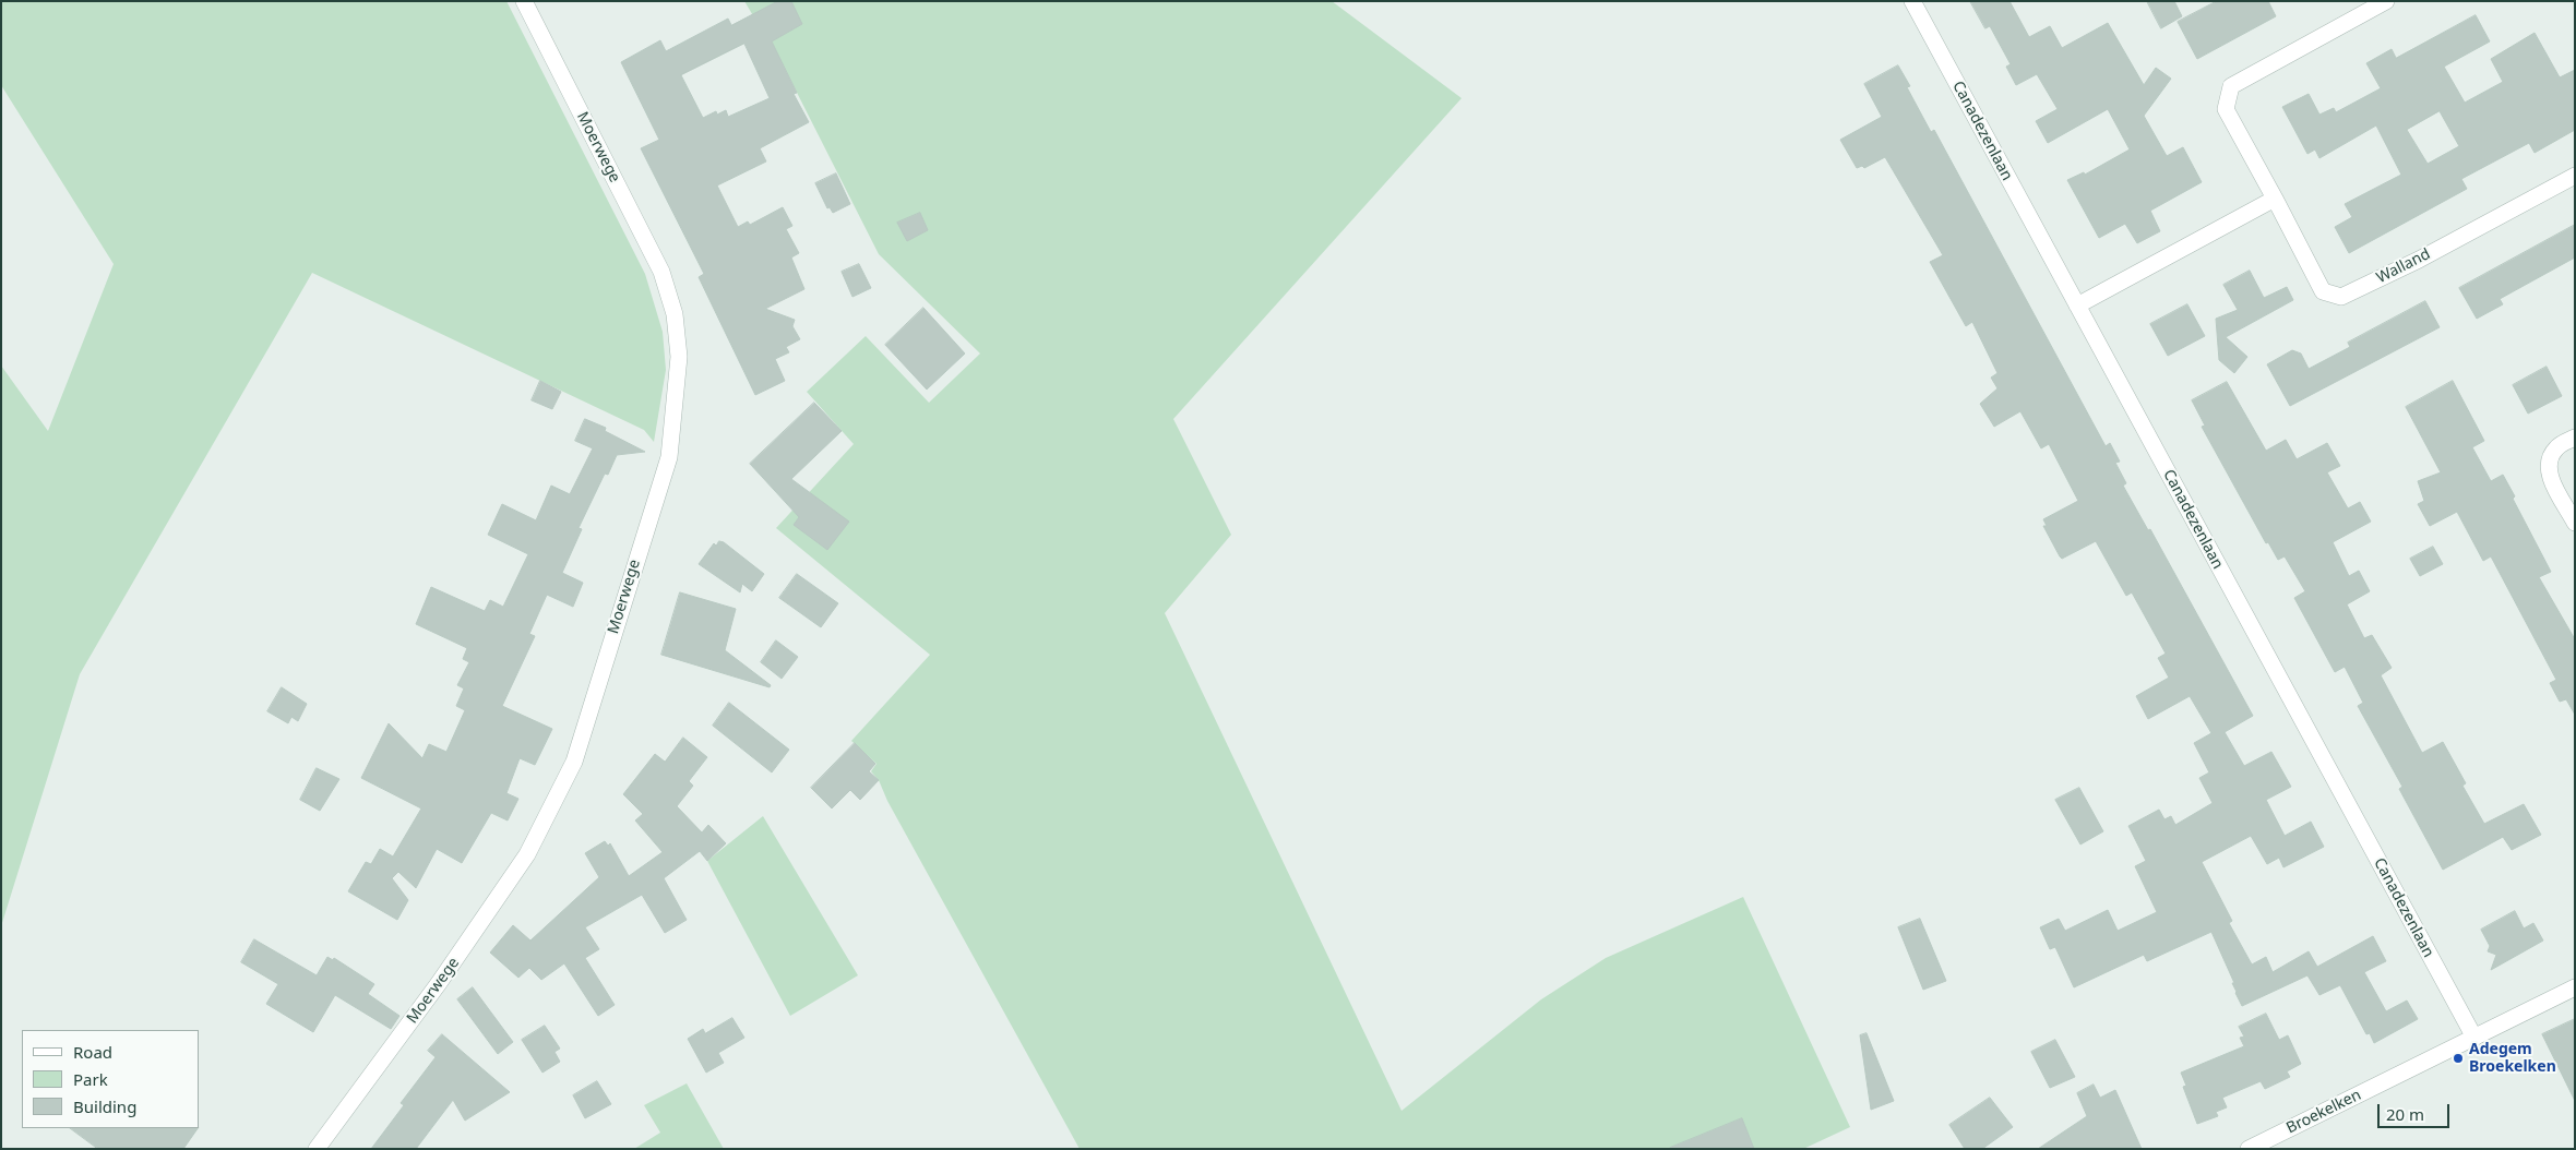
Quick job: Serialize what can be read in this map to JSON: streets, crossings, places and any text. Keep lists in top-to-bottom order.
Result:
{
  "streets": {
    "street": [
      "Canadezenlaan",
      "Moerwege",
      "Walland",
      "Broekelken"
    ]
  },
  "crossings": [
    ["Canadezenlaan", "Broekelken"]
  ],
  "places": ["Adegem Broekelken"],
  "legend": ["Road", "Park", "Building"],
  "scale_bar": "20 m"
}
